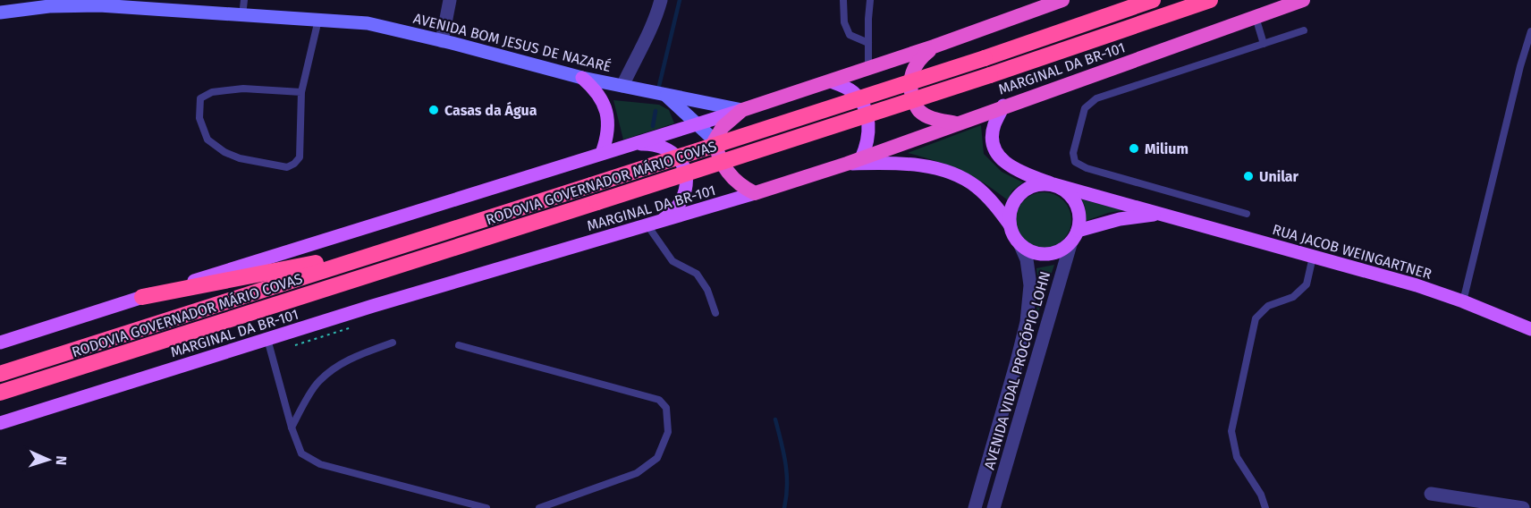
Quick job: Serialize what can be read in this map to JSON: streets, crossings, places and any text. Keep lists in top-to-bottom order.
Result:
{
  "streets": {
    "highway": ["MARGINAL DA BR-101", "RODOVIA GOVERNADOR MÁRIO COVAS"],
    "main road": ["AVENIDA BOM JESUS DE NAZARÉ", "RUA JACOB WEINGARTNER"],
    "street": ["AVENIDA VIDAL PROCÓPIO LOHN"]
  },
  "crossings": [
    ["MARGINAL DA BR-101", "RUA JACOB WEINGARTNER"],
    ["RUA JACOB WEINGARTNER", "AVENIDA VIDAL PROCÓPIO LOHN"]
  ],
  "places": ["Casas da Água", "Milium", "Unilar"],
  "north": "right"
}
